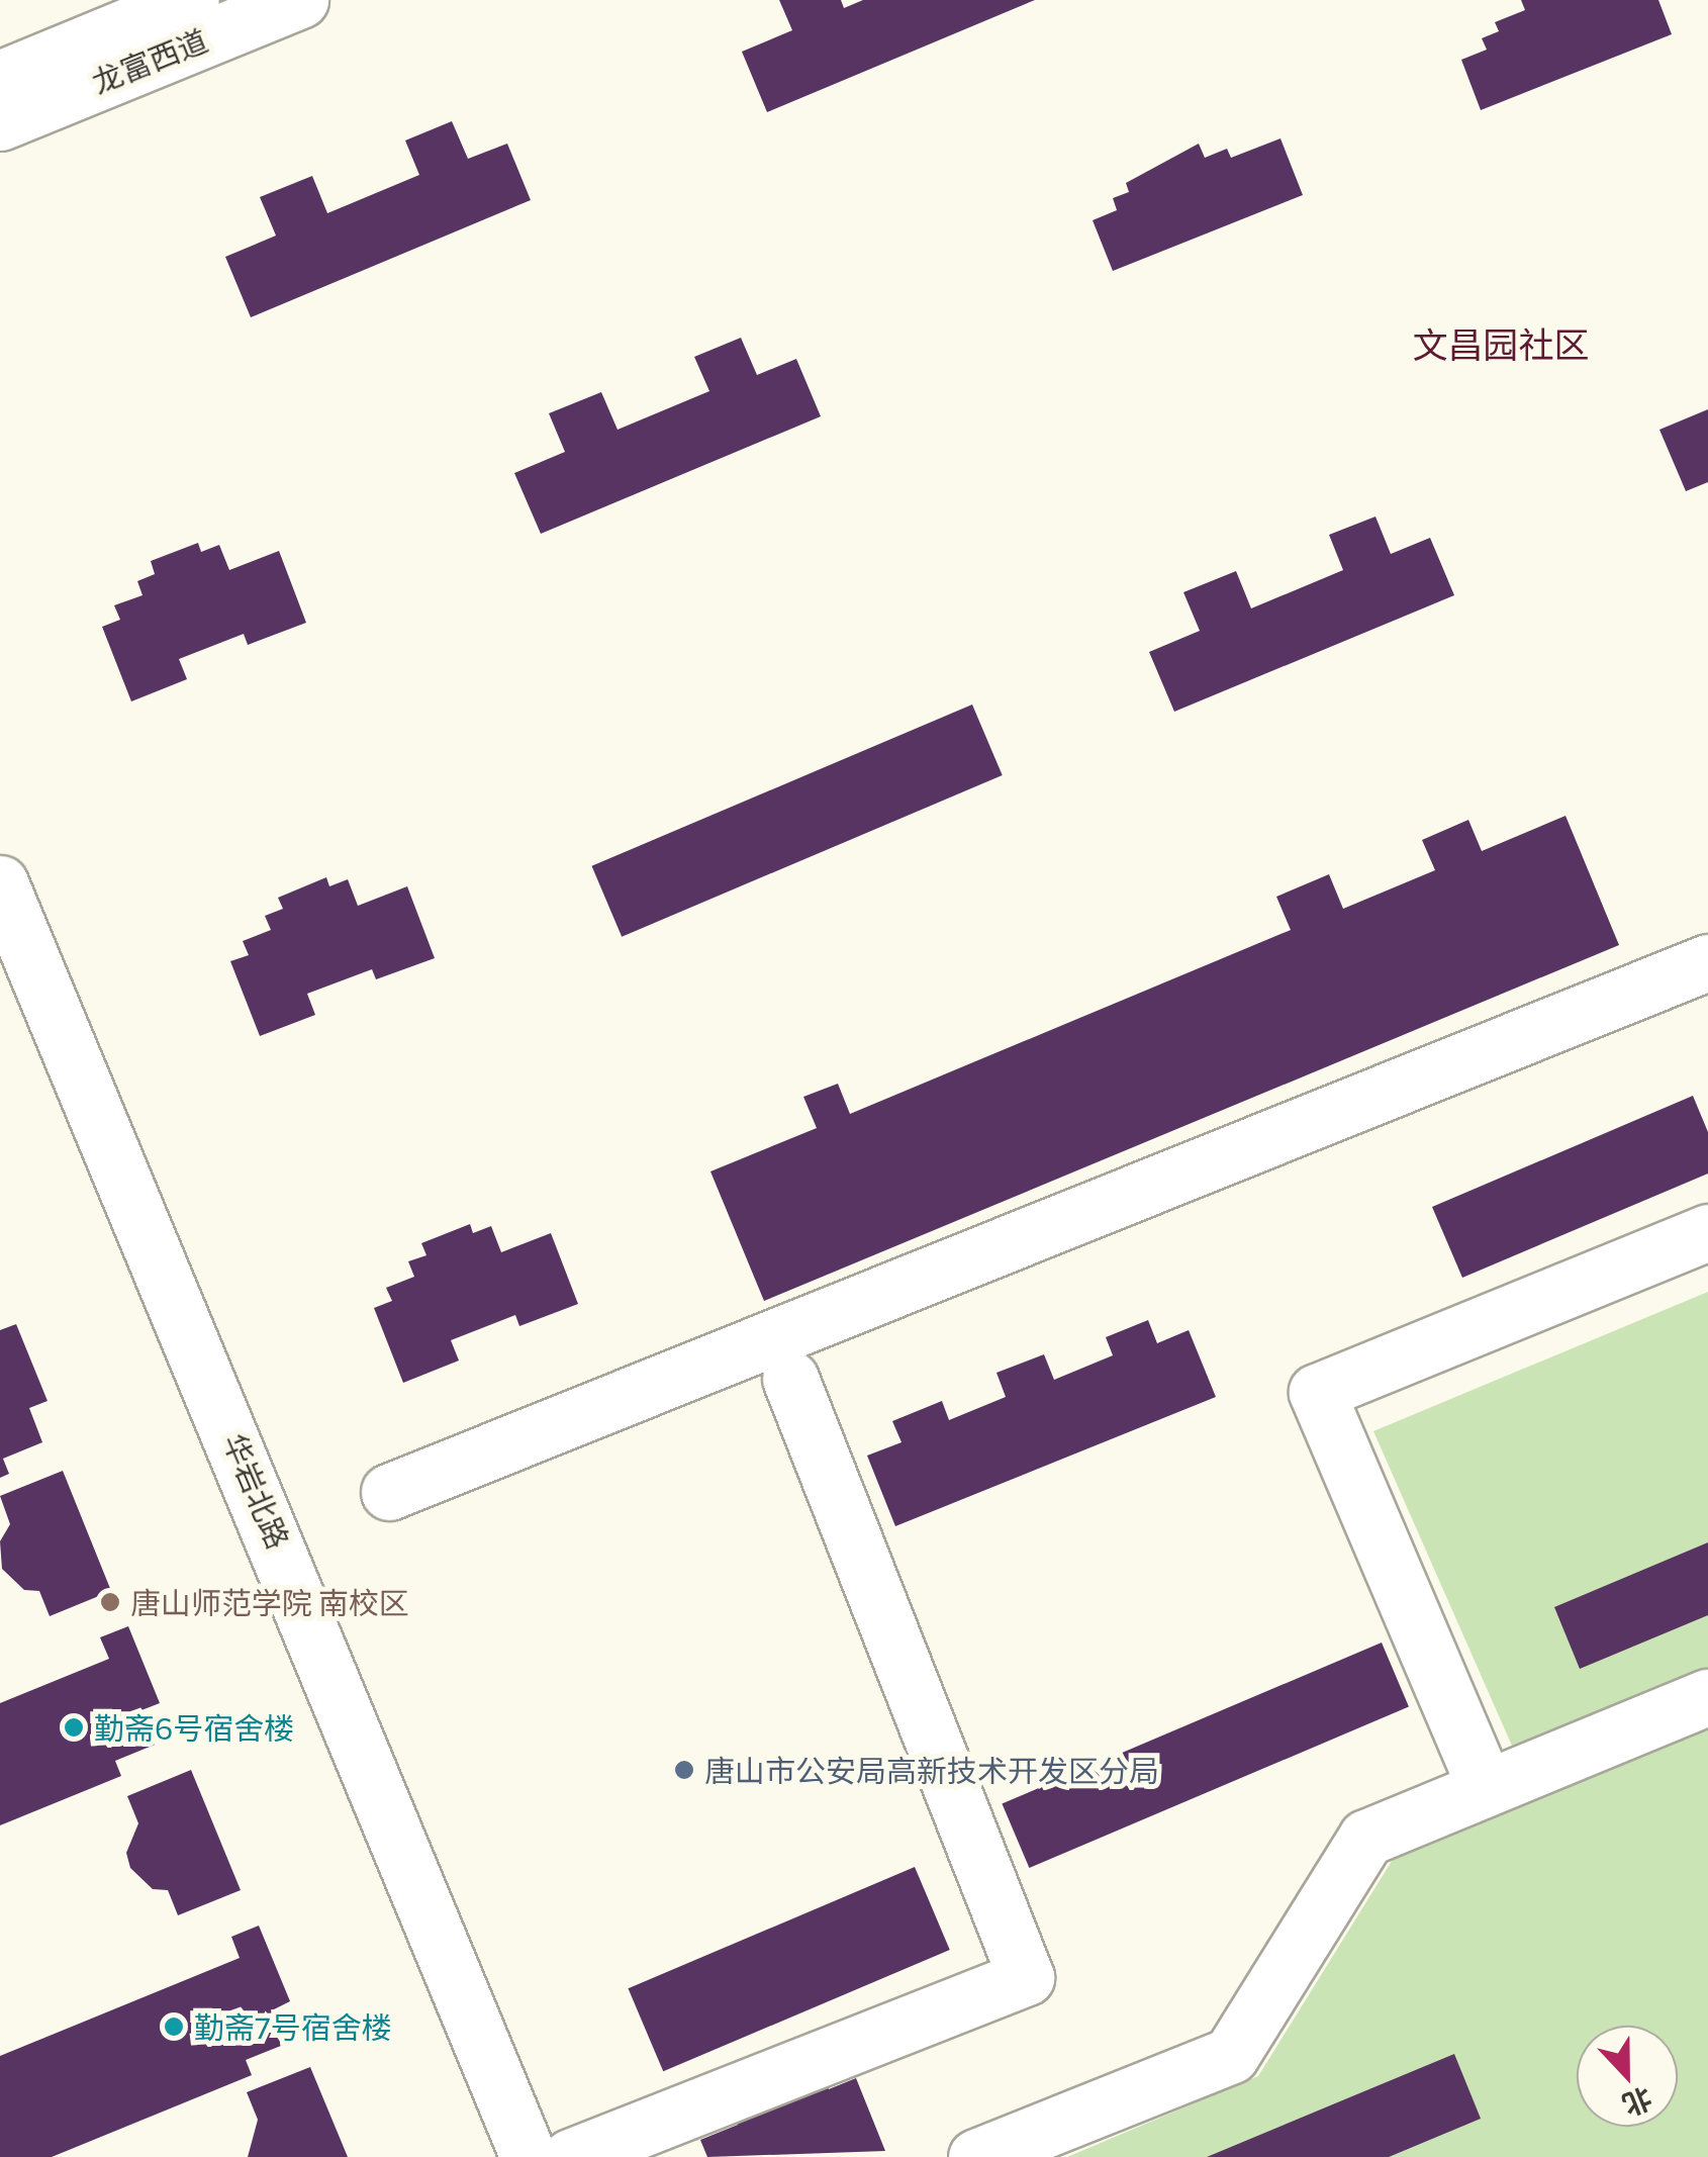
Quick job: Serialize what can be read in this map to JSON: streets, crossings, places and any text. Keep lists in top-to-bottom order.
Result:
{
  "streets": {
    "street": ["龙富西道", "华岩北路"]
  },
  "districts": ["文昌园社区"],
  "places": [
    "唐山师范学院 南校区",
    "勤斋6号宿舍楼",
    "唐山市公安局高新技术开发区分局",
    "勤斋7号宿舍楼"
  ],
  "north": "bottom"
}
